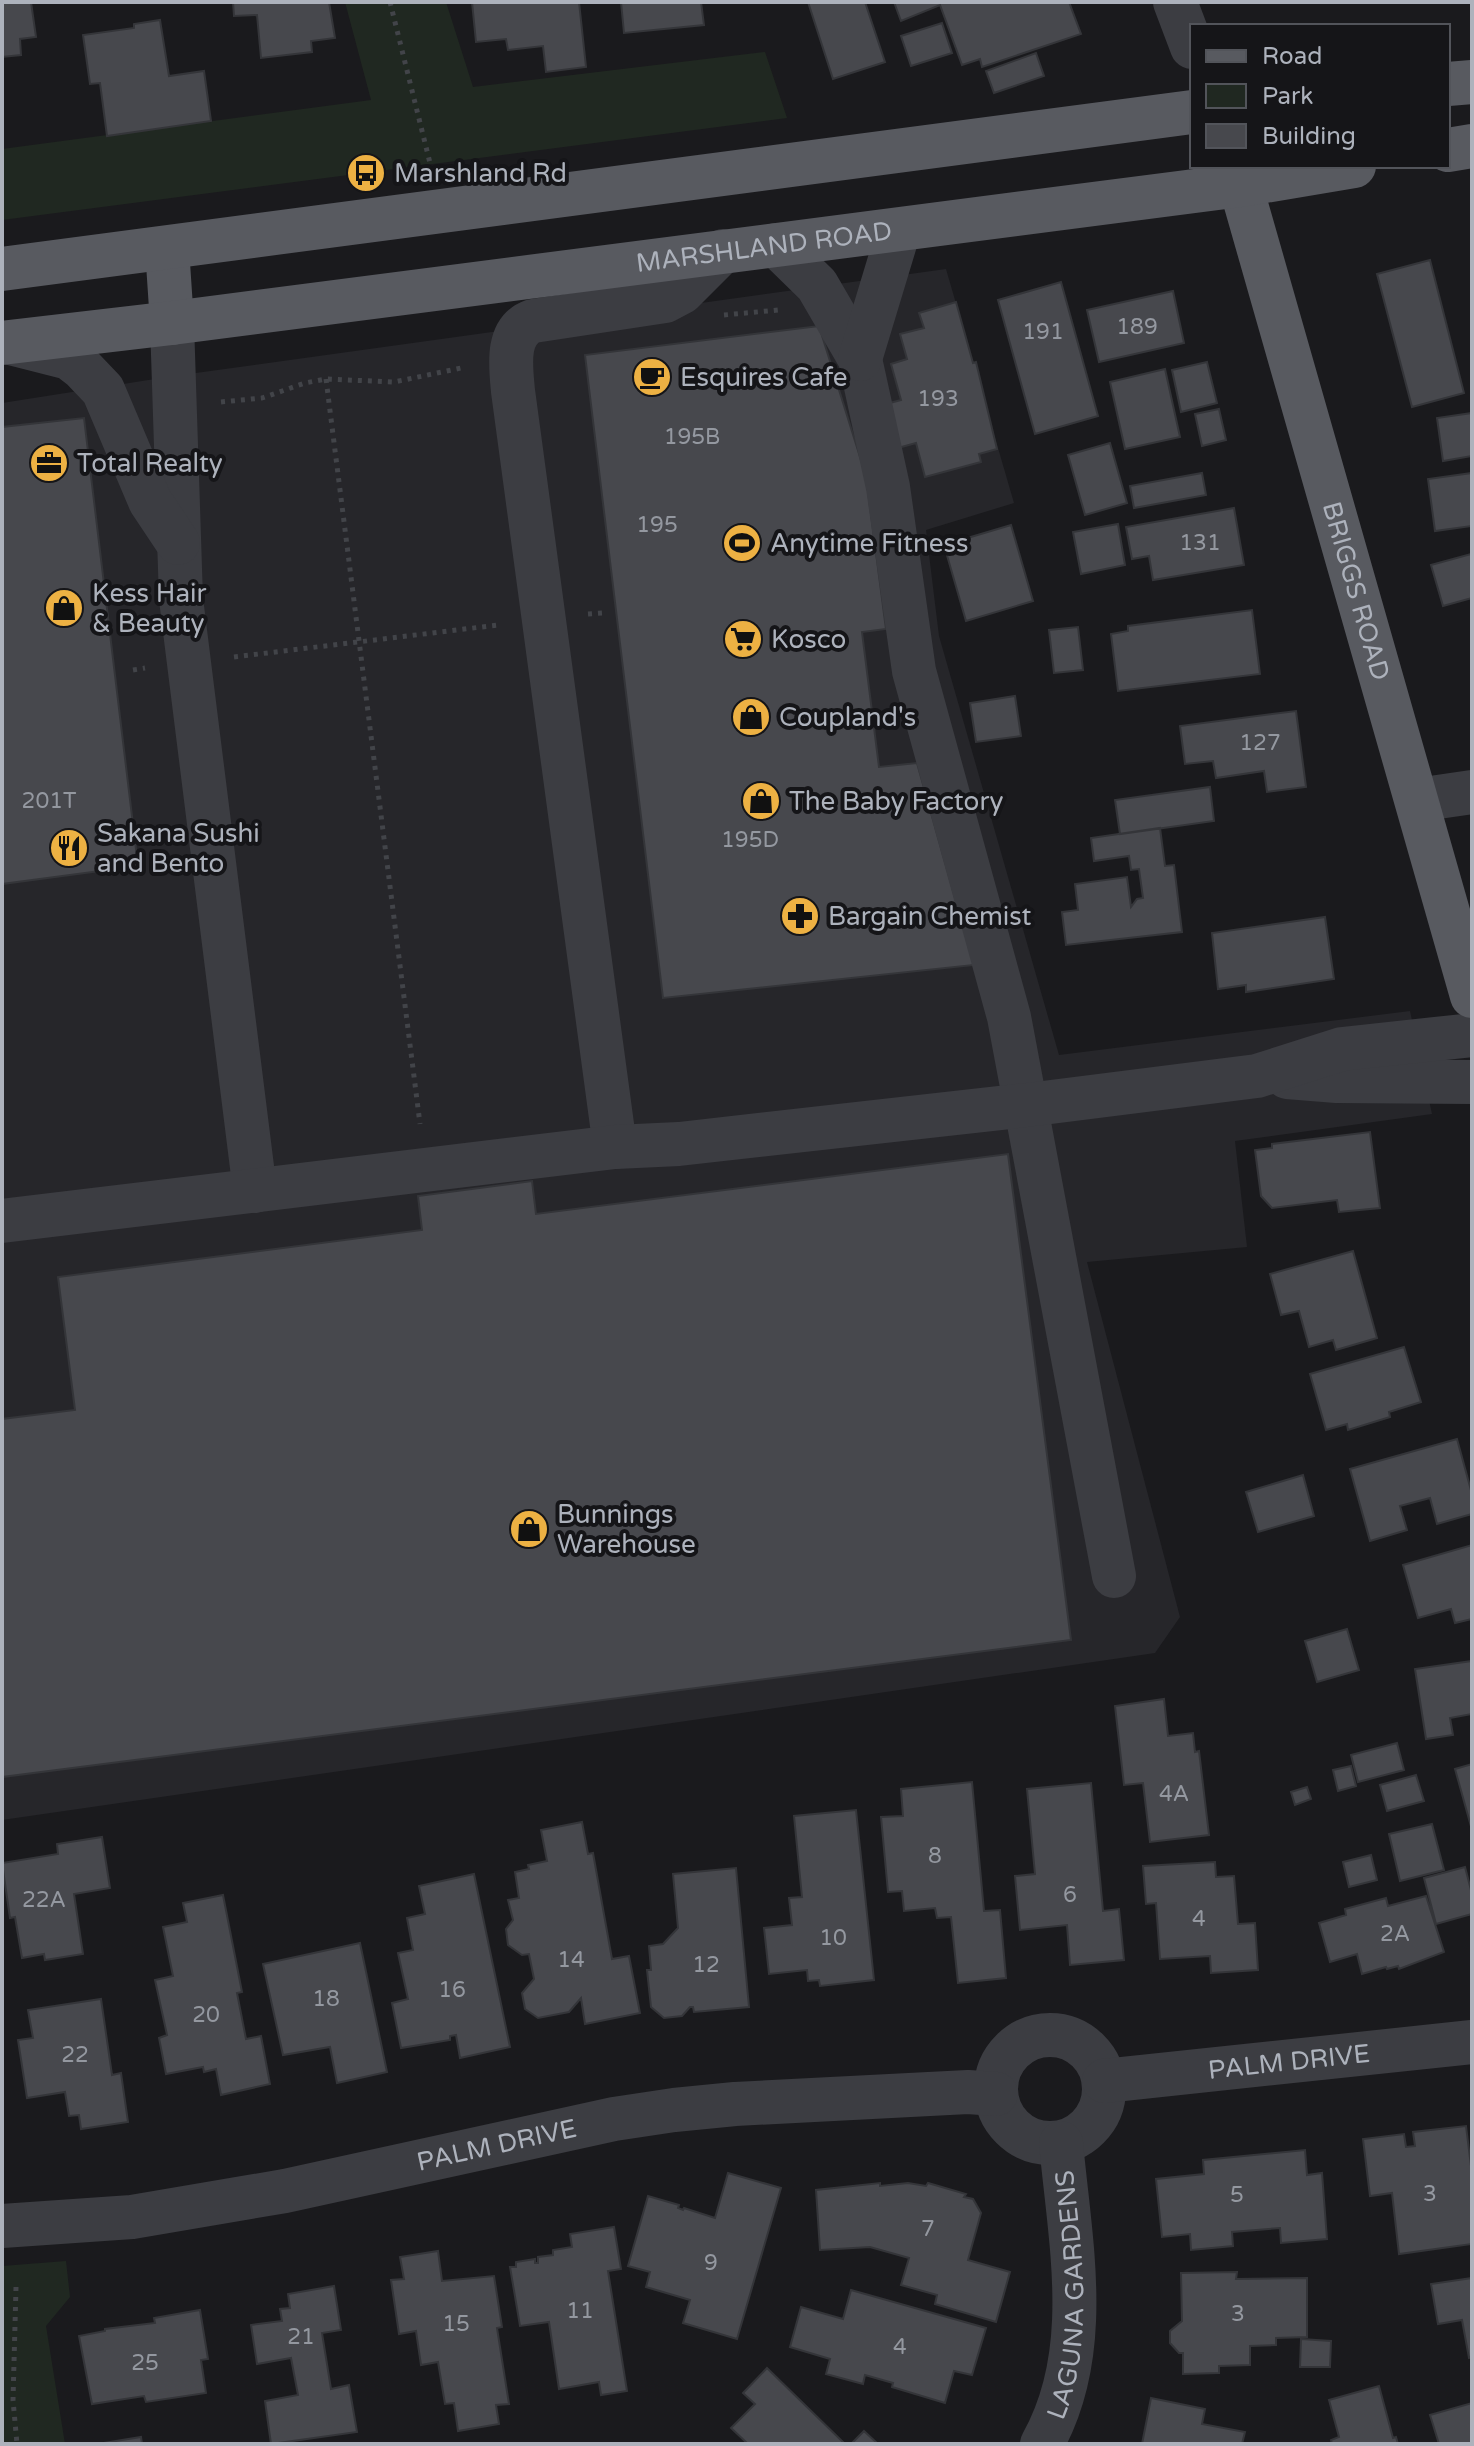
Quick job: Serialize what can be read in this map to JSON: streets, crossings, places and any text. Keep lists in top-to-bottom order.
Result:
{
  "streets": {
    "main road": ["MARSHLAND ROAD", "BRIGGS ROAD"],
    "street": ["PALM DRIVE", "LAGUNA GARDENS"]
  },
  "crossings": [
    ["MARSHLAND ROAD", "BRIGGS ROAD"],
    ["PALM DRIVE", "LAGUNA GARDENS"]
  ],
  "places": {
    "bus stop": ["Marshland Rd"],
    "cafe": ["Esquires Cafe"],
    "office": ["Total Realty"],
    "sports": ["Anytime Fitness"],
    "shop": [
      "Kess Hair & Beauty",
      "Coupland's",
      "The Baby Factory",
      "Bunnings Warehouse"
    ],
    "supermarket": ["Kosco"],
    "restaurant": ["Sakana Sushi and Bento"],
    "pharmacy": ["Bargain Chemist"]
  },
  "house_numbers": [
    "189",
    "191",
    "193",
    "195B",
    "195",
    "131",
    "127",
    "201T",
    "195D",
    "4A",
    "8",
    "6",
    "22A",
    "4",
    "2A",
    "10",
    "14",
    "12",
    "16",
    "18",
    "20",
    "22",
    "3",
    "5",
    "7",
    "9",
    "11",
    "3",
    "15",
    "21",
    "4",
    "25"
  ],
  "legend": ["Road", "Park", "Building"]
}
